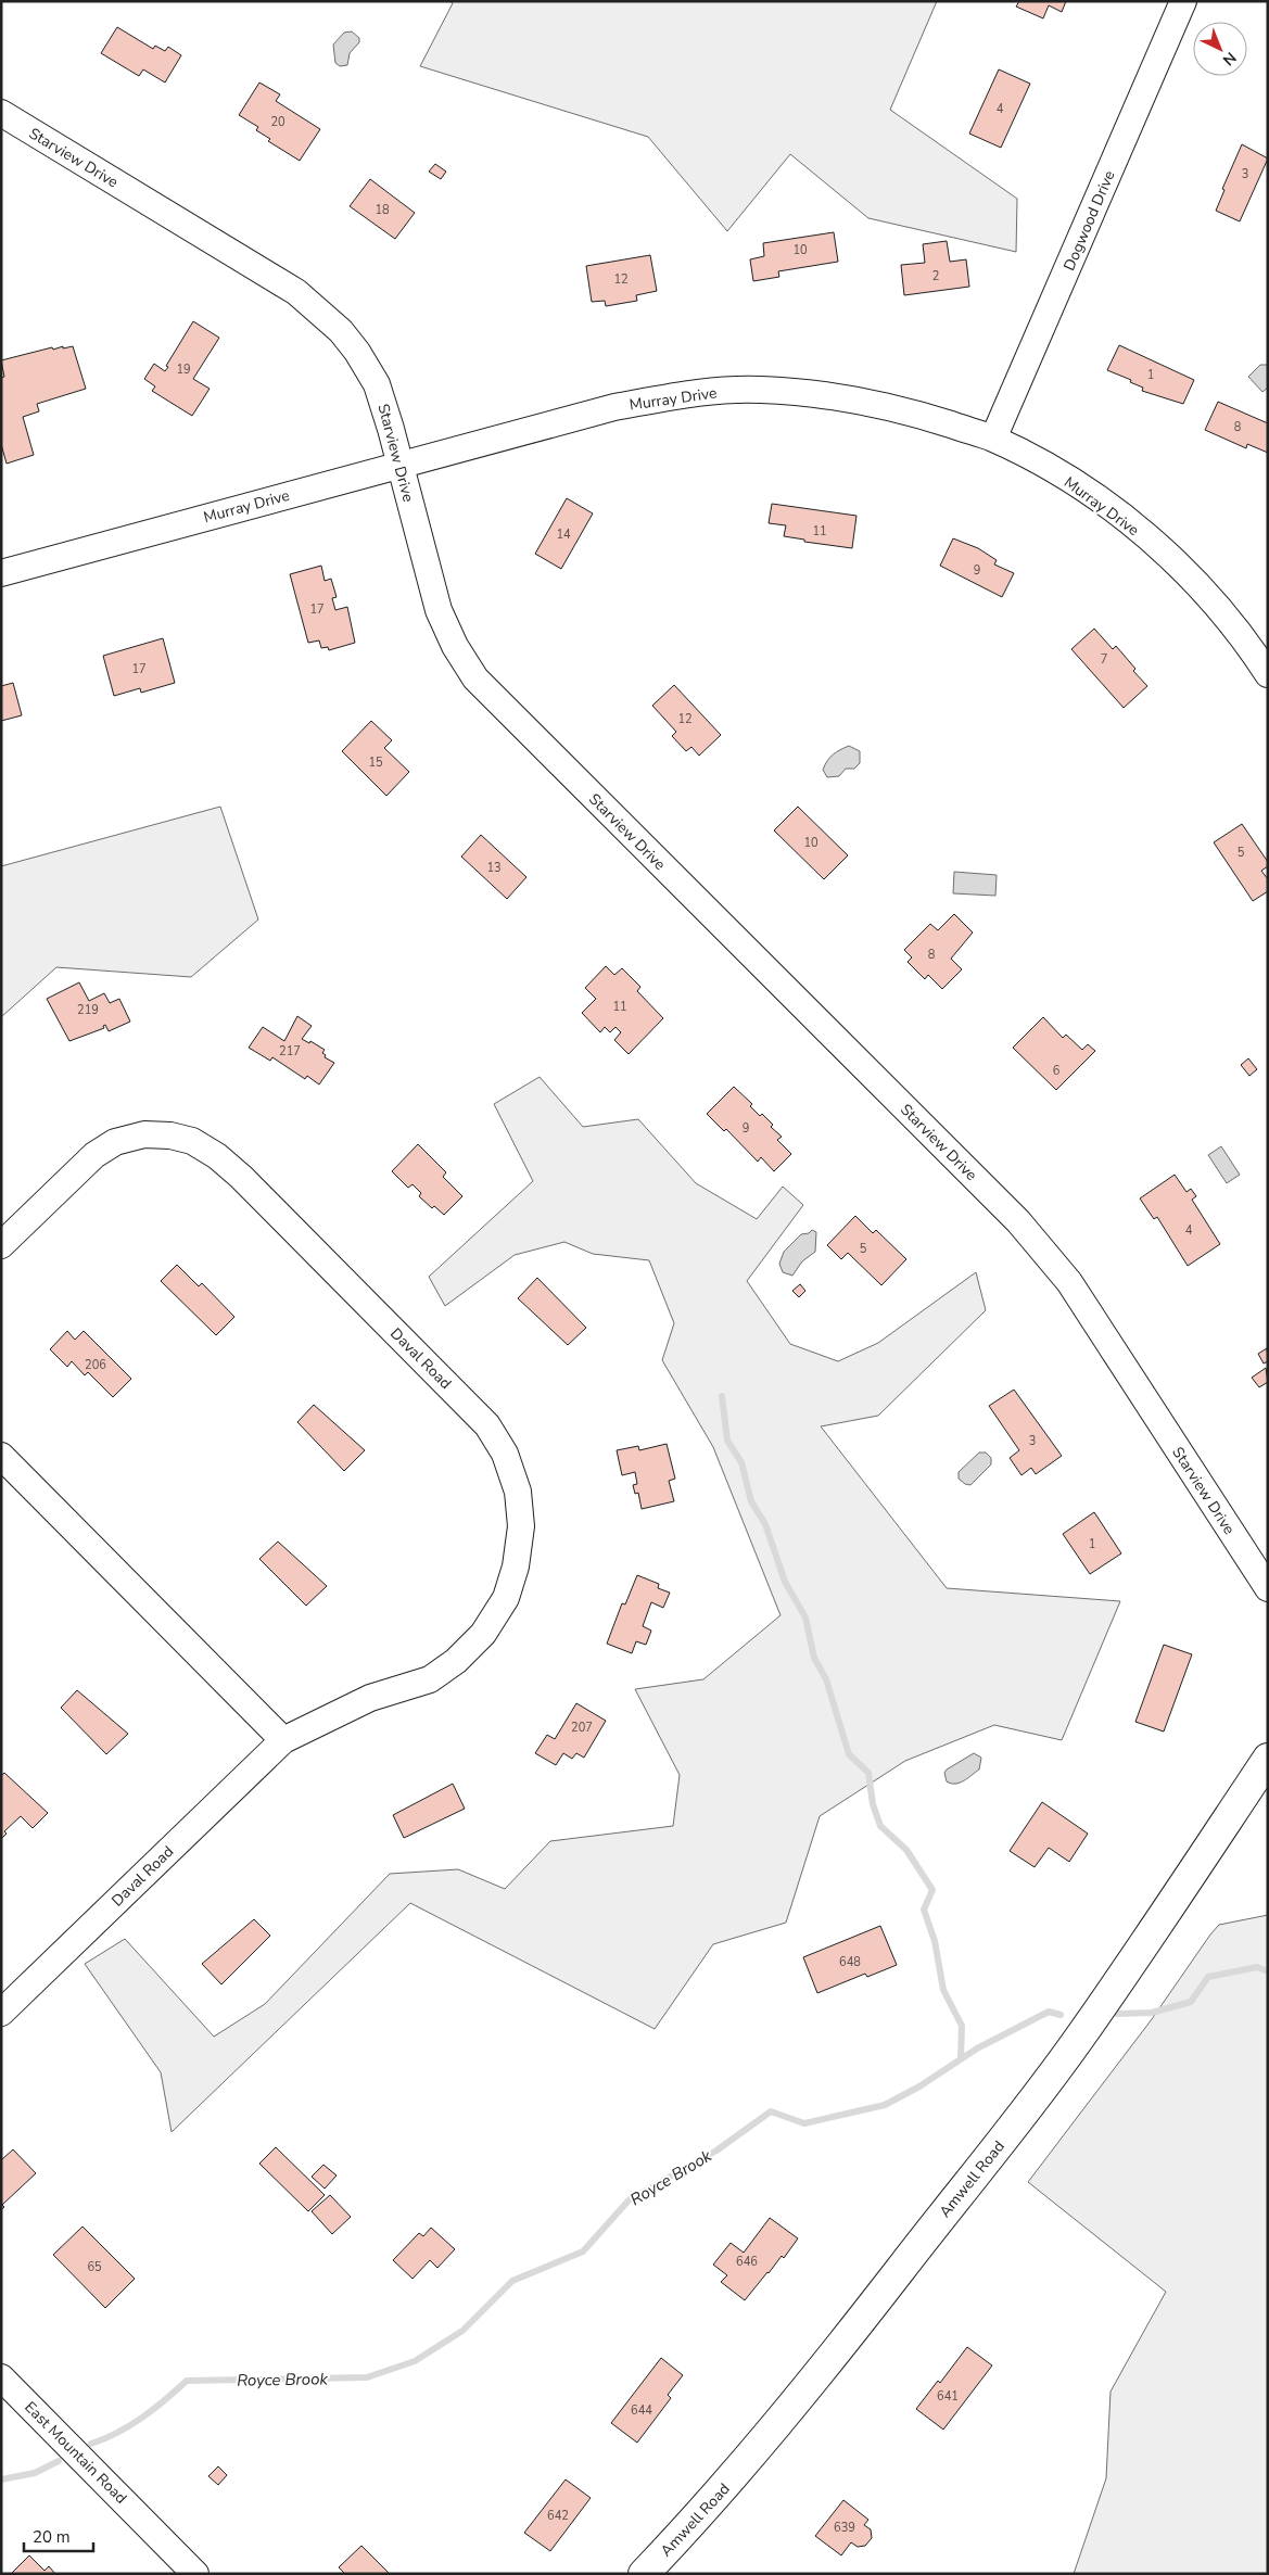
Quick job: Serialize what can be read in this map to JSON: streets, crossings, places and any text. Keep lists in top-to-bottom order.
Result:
{
  "streets": {
    "main road": ["Amwell Road"],
    "street": [
      "Starview Drive",
      "Dogwood Drive",
      "Murray Drive",
      "Daval Road",
      "East Mountain Road"
    ]
  },
  "crossings": [
    ["Starview Drive", "Murray Drive"],
    ["Dogwood Drive", "Murray Drive"]
  ],
  "water": ["Royce Brook"],
  "house_numbers": [
    "4",
    "20",
    "3",
    "18",
    "10",
    "2",
    "12",
    "19",
    "1",
    "8",
    "11",
    "14",
    "9",
    "17",
    "7",
    "17",
    "12",
    "15",
    "10",
    "5",
    "13",
    "8",
    "11",
    "219",
    "217",
    "6",
    "9",
    "4",
    "5",
    "206",
    "3",
    "1",
    "207",
    "648",
    "646",
    "65",
    "641",
    "644",
    "642",
    "639"
  ],
  "scale_bar": "20 m",
  "north": "bottom right"
}
